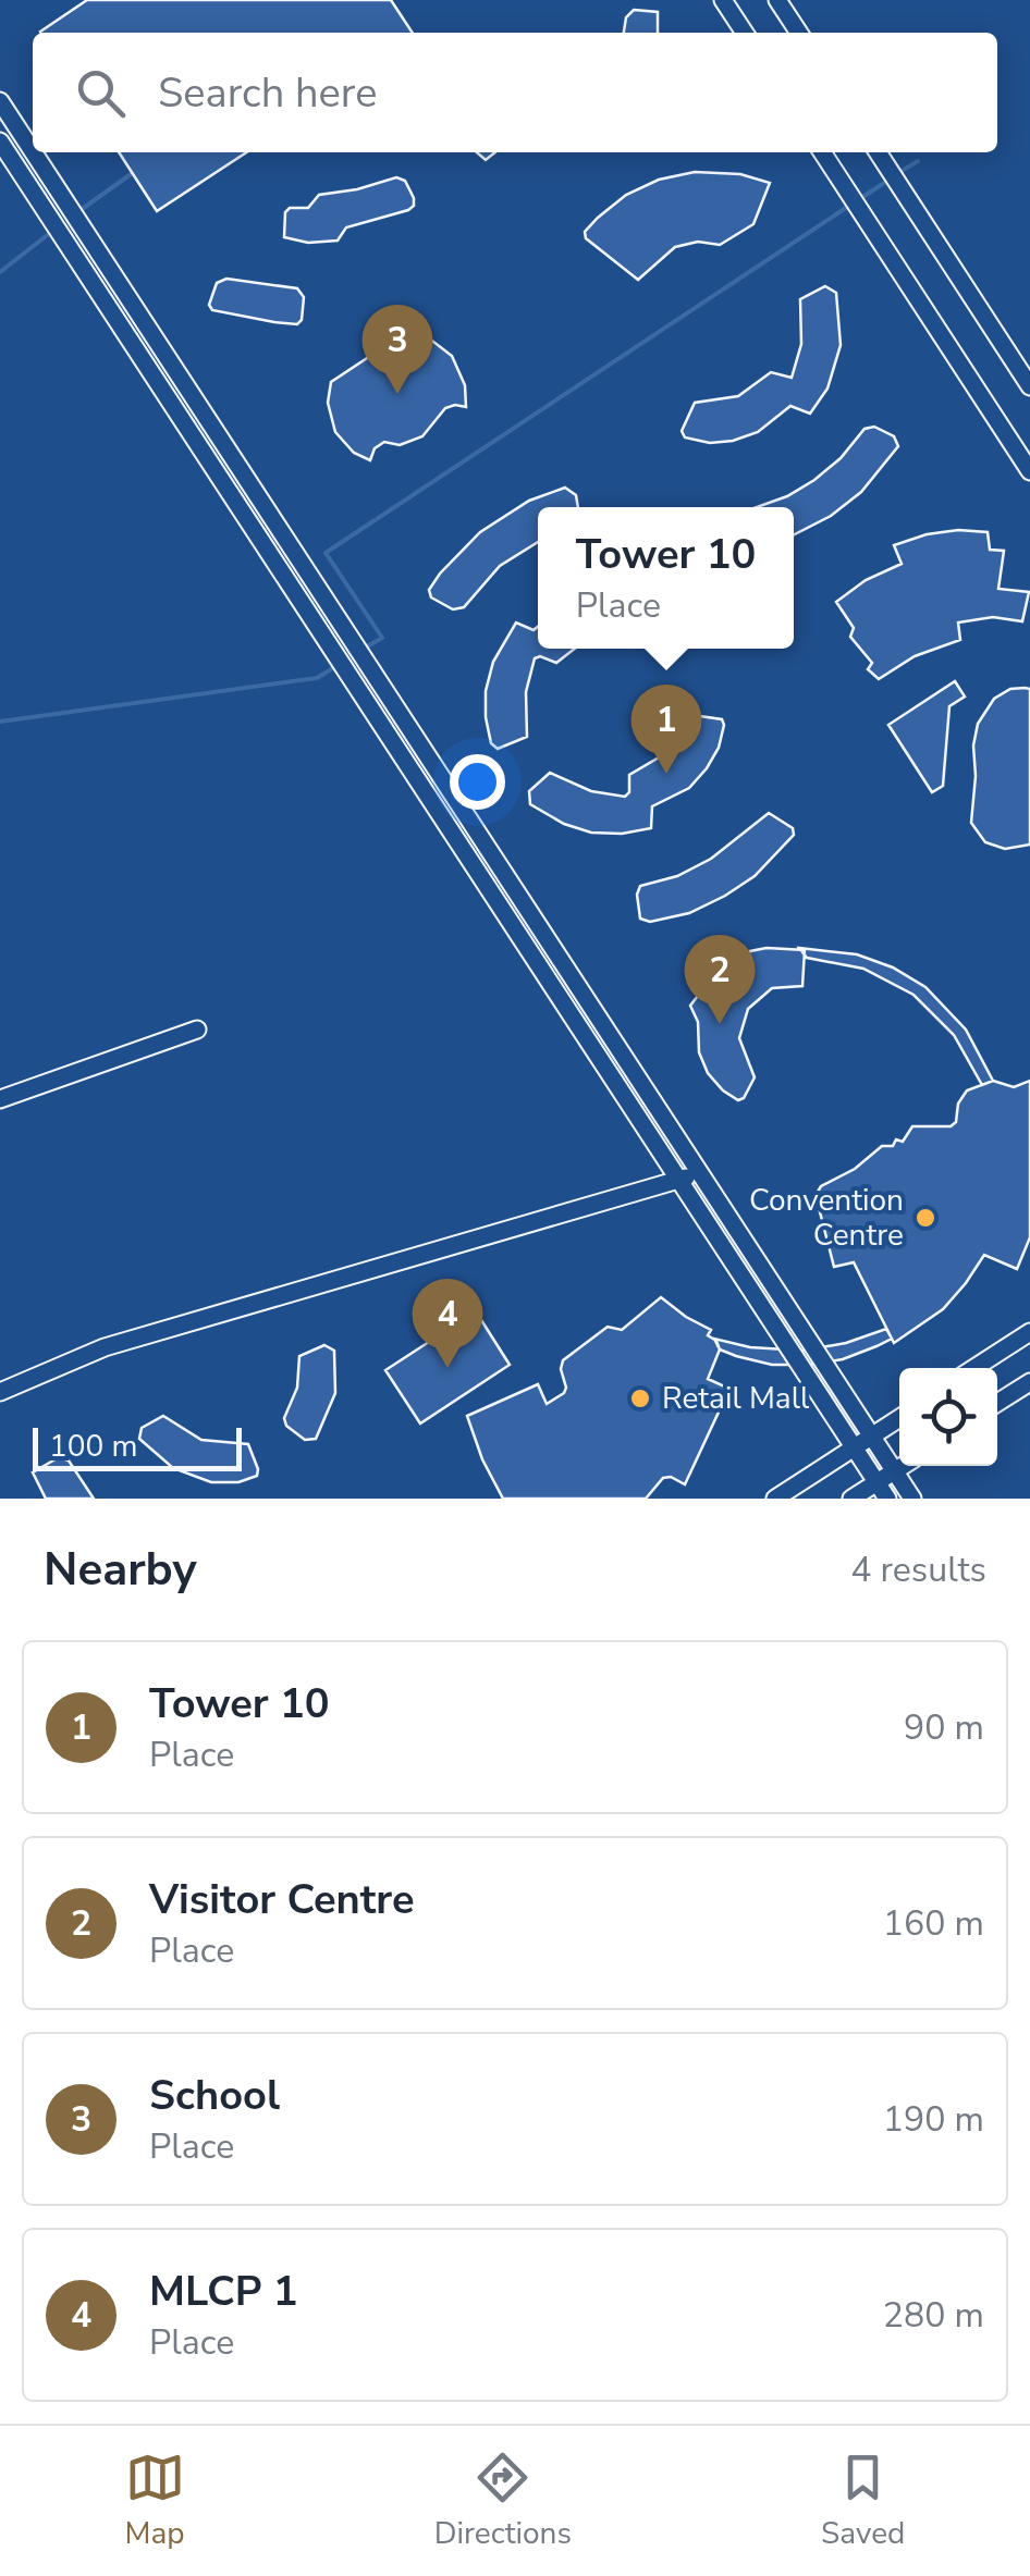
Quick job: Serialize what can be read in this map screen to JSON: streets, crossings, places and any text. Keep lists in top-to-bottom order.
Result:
{
  "places": ["Convention Centre", "Retail Mall"],
  "scale_bar": "100 m",
  "page": {
    "search": "Search here",
    "pins": [
      "3",
      "1",
      "2",
      "4"
    ],
    "popup": ["Tower 10", "Place"],
    "scale": "100 m",
    "heading": ["Nearby", "4 results"],
    "list": [
      {
        "mark": "1",
        "name": "Tower 10",
        "note": "Place",
        "value": "90 m"
      },
      {
        "mark": "2",
        "name": "Visitor Centre",
        "note": "Place",
        "value": "160 m"
      },
      {
        "mark": "3",
        "name": "School",
        "note": "Place",
        "value": "190 m"
      },
      {
        "mark": "4",
        "name": "MLCP 1",
        "note": "Place",
        "value": "280 m"
      }
    ],
    "nav": ["Map", "Directions", "Saved"]
  }
}
